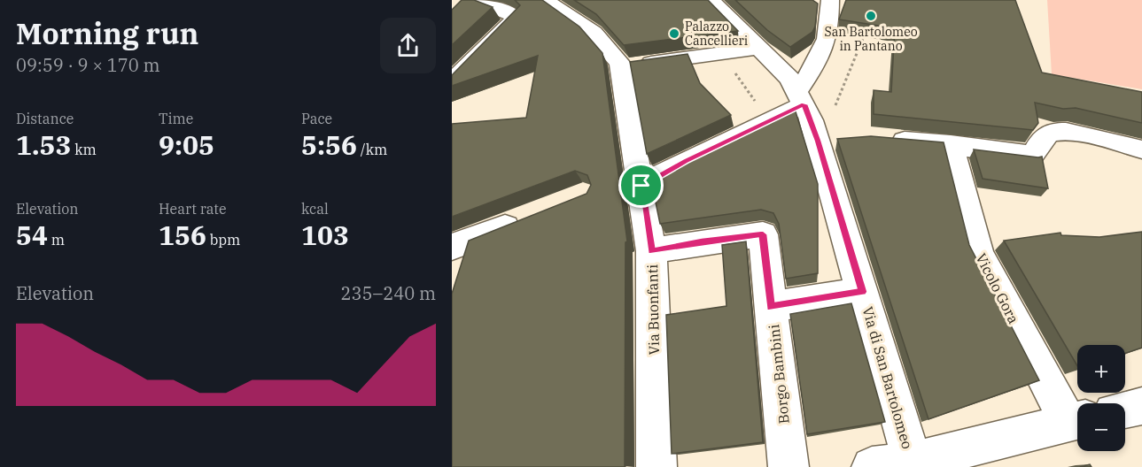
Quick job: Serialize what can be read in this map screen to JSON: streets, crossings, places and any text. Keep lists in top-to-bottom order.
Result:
{
  "streets": {
    "street": [
      "Vicolo Gora",
      "Via Buonfanti",
      "Borgo Bambini",
      "Via di San Bartolomeo"
    ]
  },
  "crossings": [
    ["Via Buonfanti", "Borgo Bambini"]
  ],
  "places": ["San Bartolomeo in Pantano", "Palazzo Cancellieri"],
  "page": {
    "heading": ["Morning run", "09:59 · 9 × 170 m"],
    "stats": [
      ["Distance", "1.53 km"],
      ["Time", "9:05"],
      ["Pace", "5:56 /km"],
      ["Elevation", "54 m"],
      ["Heart rate", "156 bpm"],
      ["kcal", "103"]
    ],
    "chart": ["Elevation", "235–240 m"],
    "map_buttons": ["+", "−"]
  }
}
